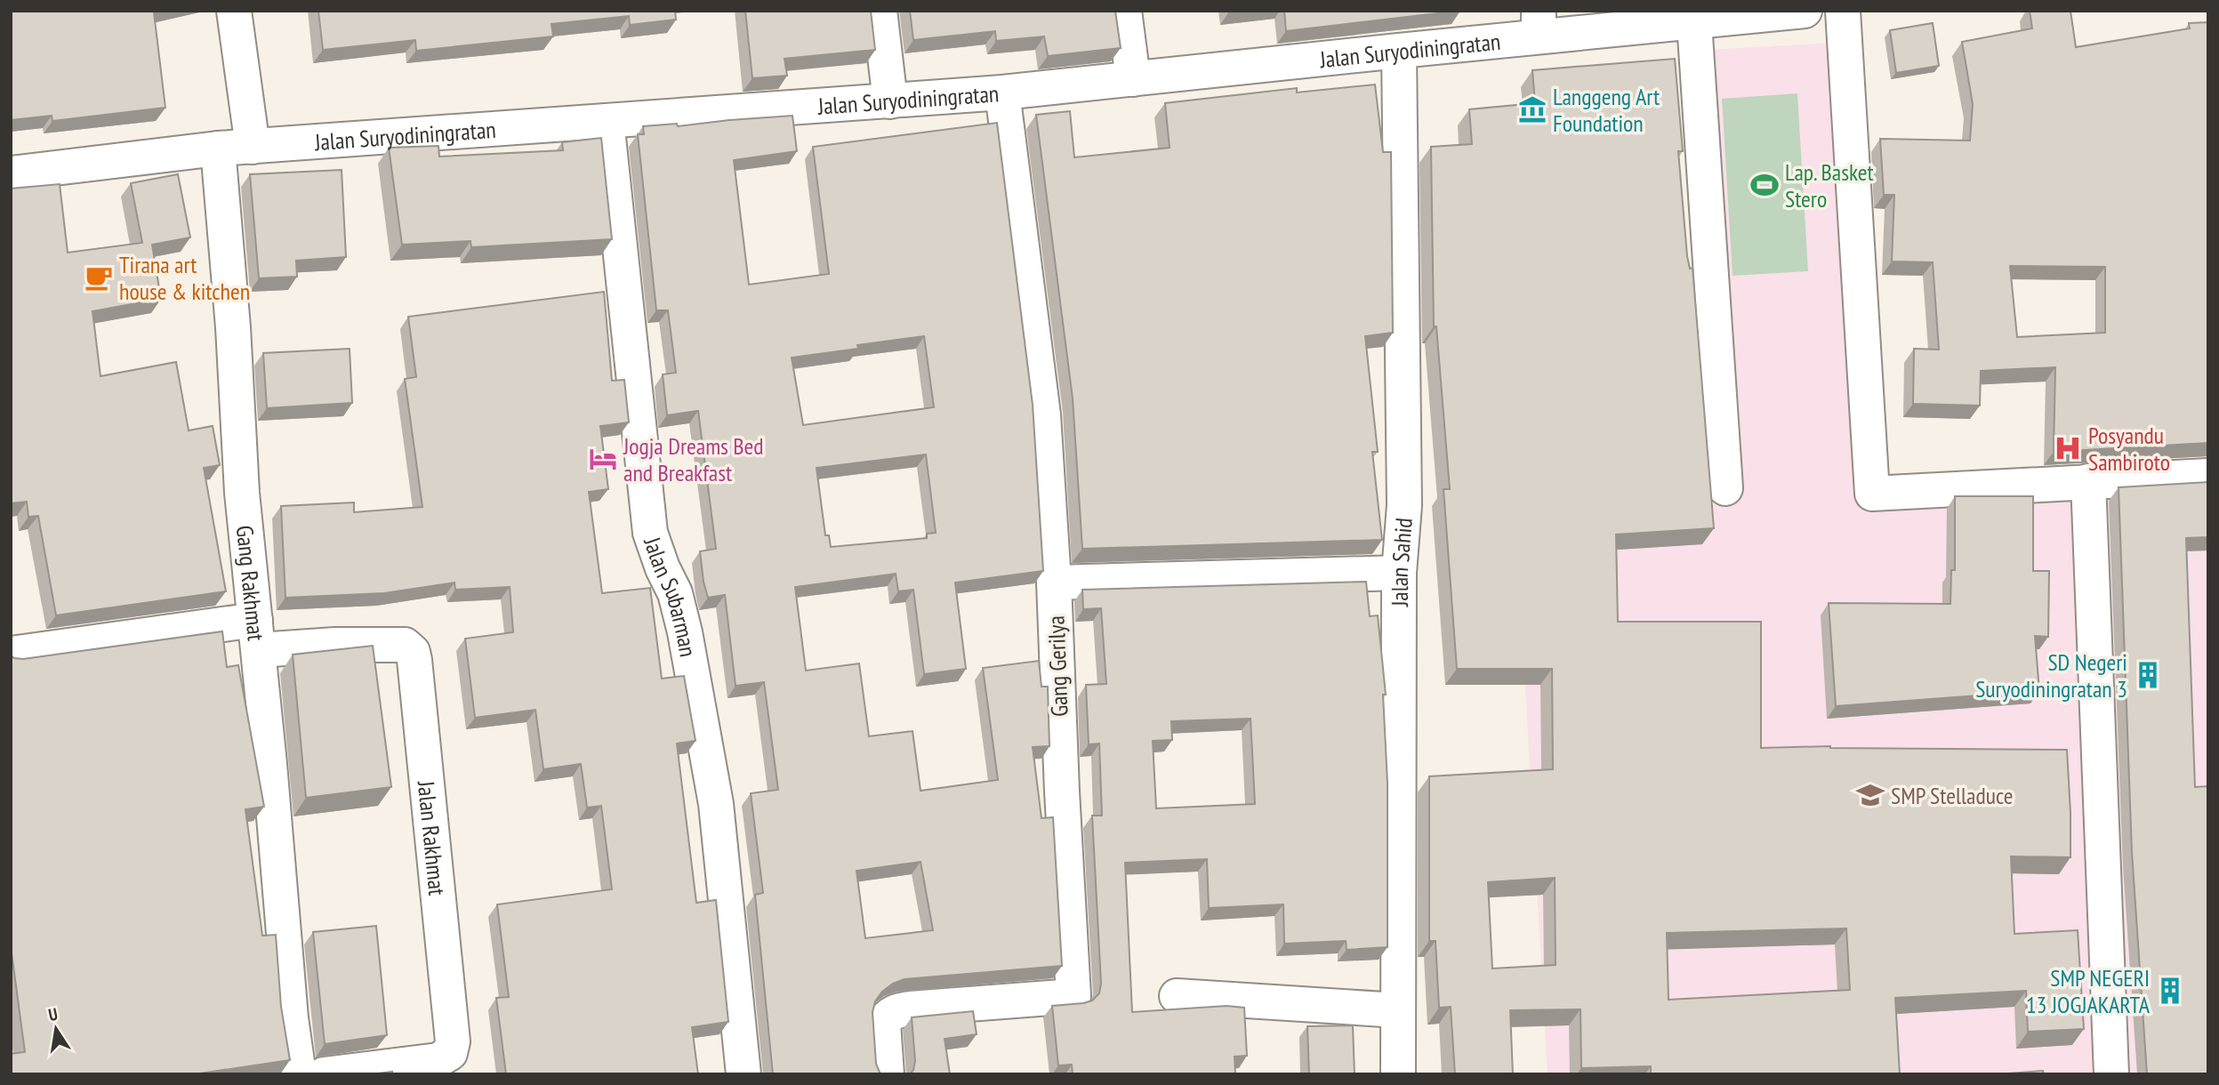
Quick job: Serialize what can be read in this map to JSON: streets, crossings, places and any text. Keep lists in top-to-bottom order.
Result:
{
  "streets": {
    "street": [
      "Jalan Suryodiningratan",
      "Jalan Sahid",
      "Gang Rakhmat",
      "Jalan Subarman",
      "Gang Gerilya",
      "Jalan Rakhmat"
    ]
  },
  "crossings": [
    ["Jalan Suryodiningratan", "Jalan Sahid"],
    ["Jalan Suryodiningratan", "Gang Rakhmat"],
    ["Jalan Suryodiningratan", "Jalan Subarman"],
    ["Jalan Suryodiningratan", "Gang Gerilya"],
    ["Gang Rakhmat", "Jalan Rakhmat"]
  ],
  "places": {
    "museum": ["Langgeng Art Foundation"],
    "sports": ["Lap. Basket Stero"],
    "cafe": ["Tirana art house & kitchen"],
    "hospital": ["Posyandu Sambiroto"],
    "hotel": ["Jogja Dreams Bed and Breakfast"],
    "building": ["SD Negeri Suryodiningratan 3", "SMP NEGERI 13 JOGJAKARTA"],
    "school or university": ["SMP Stelladuce"]
  },
  "north": "top"
}
